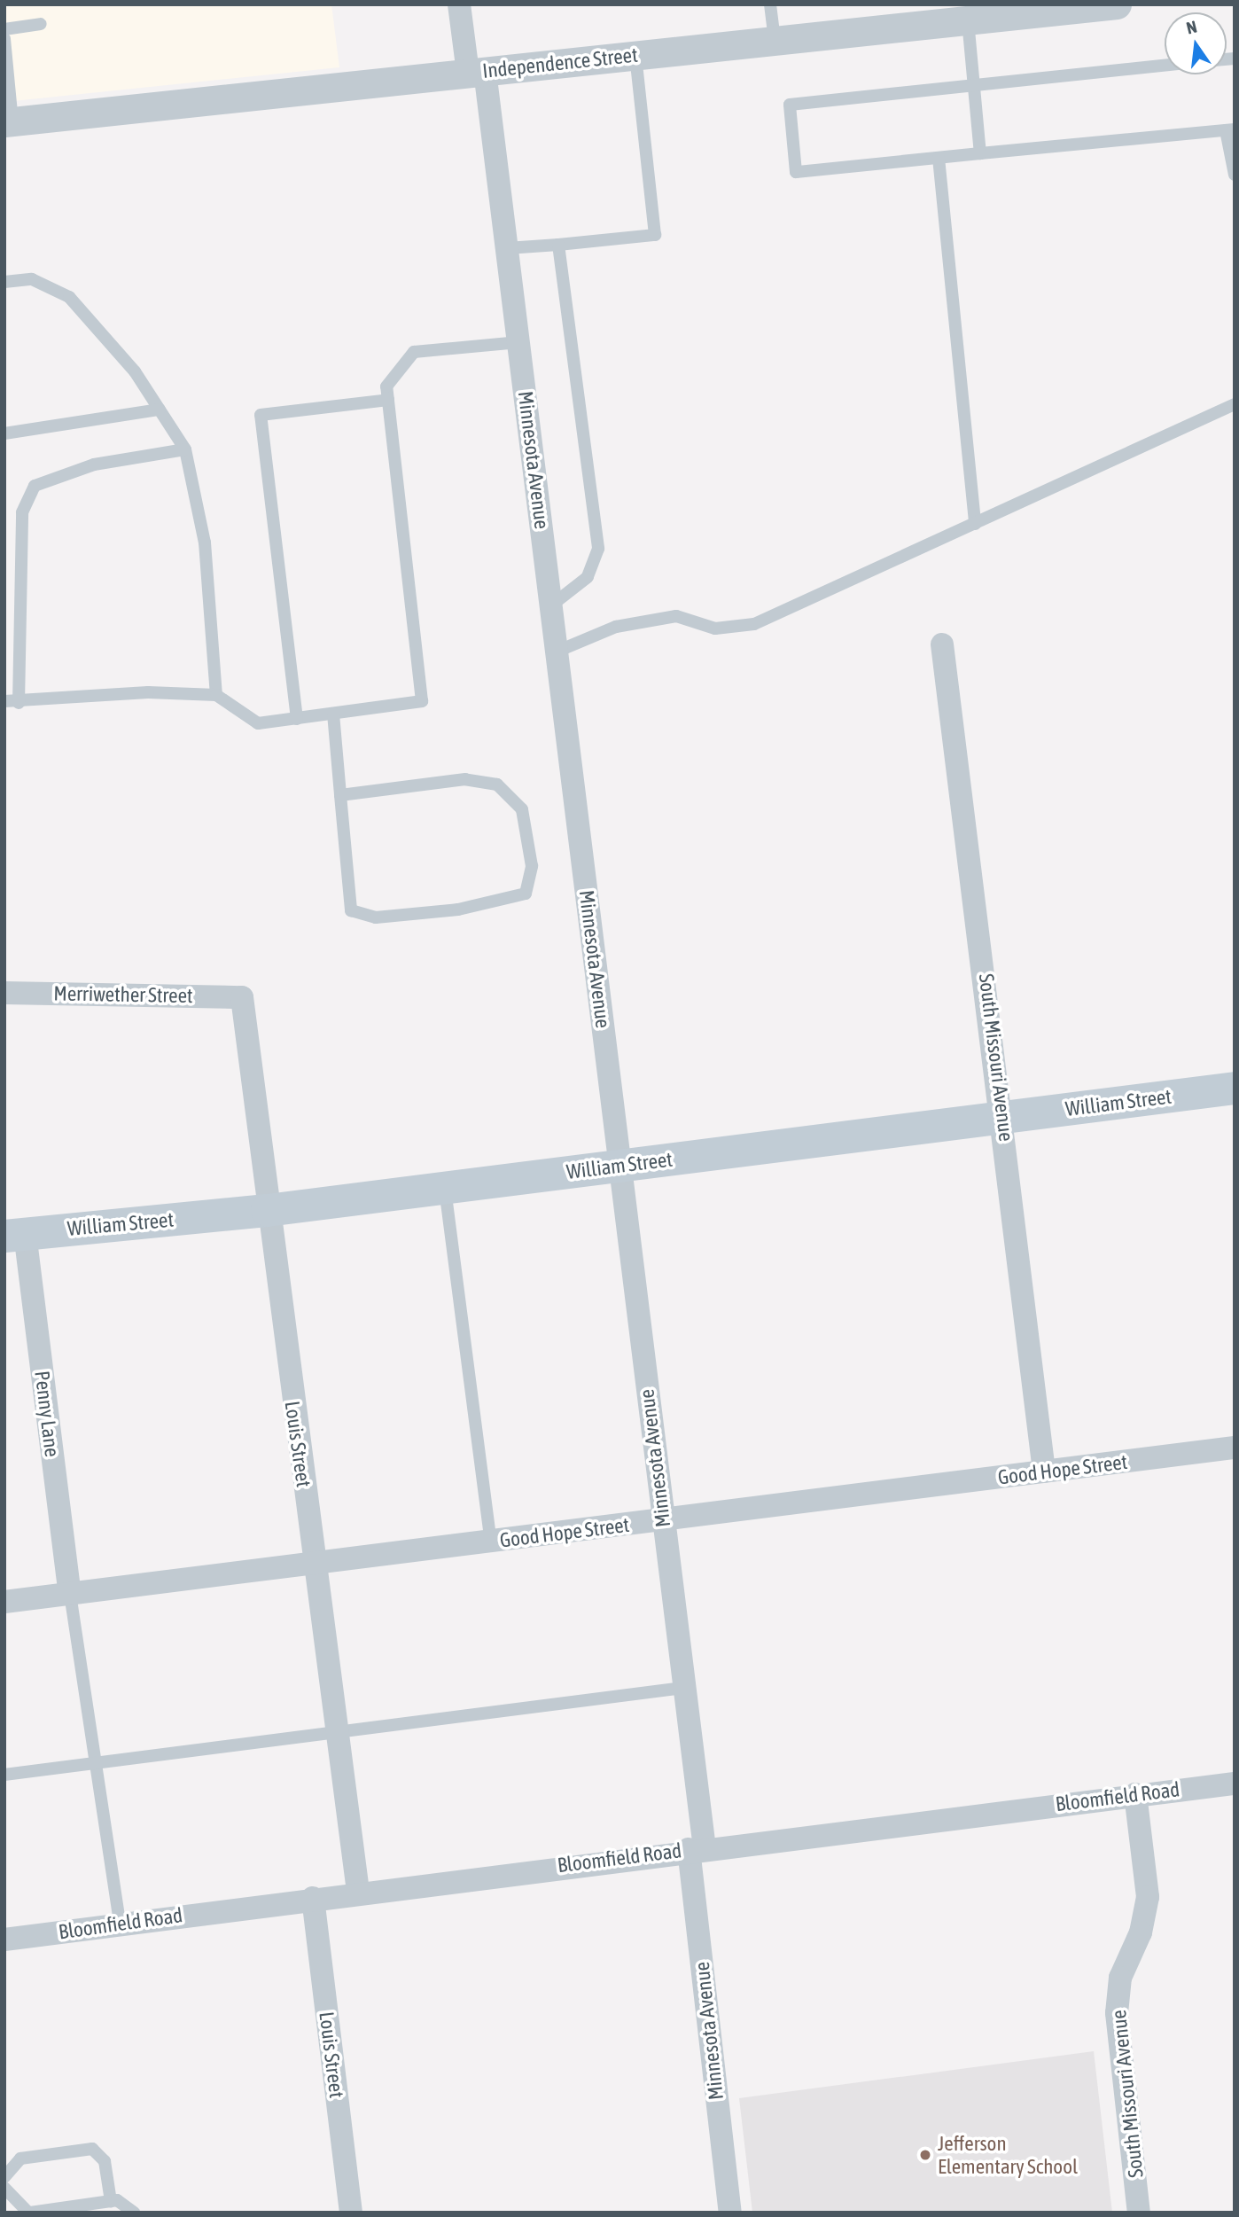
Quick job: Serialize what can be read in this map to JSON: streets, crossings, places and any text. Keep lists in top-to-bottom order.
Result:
{
  "streets": {
    "main road": ["William Street"],
    "street": [
      "Independence Street",
      "Minnesota Avenue",
      "Merriwether Street",
      "South Missouri Avenue",
      "Penny Lane",
      "Louis Street",
      "Good Hope Street",
      "Bloomfield Road"
    ]
  },
  "crossings": [
    ["Independence Street", "Minnesota Avenue"],
    ["Minnesota Avenue", "William Street"],
    ["Minnesota Avenue", "Good Hope Street"],
    ["Minnesota Avenue", "Bloomfield Road"],
    ["Merriwether Street", "Louis Street"],
    ["South Missouri Avenue", "William Street"],
    ["South Missouri Avenue", "Good Hope Street"],
    ["South Missouri Avenue", "Bloomfield Road"],
    ["William Street", "Penny Lane"],
    ["William Street", "Louis Street"],
    ["Penny Lane", "Good Hope Street"],
    ["Louis Street", "Good Hope Street"],
    ["Louis Street", "Bloomfield Road"]
  ],
  "places": ["Jefferson Elementary School"],
  "north": "top"
}
